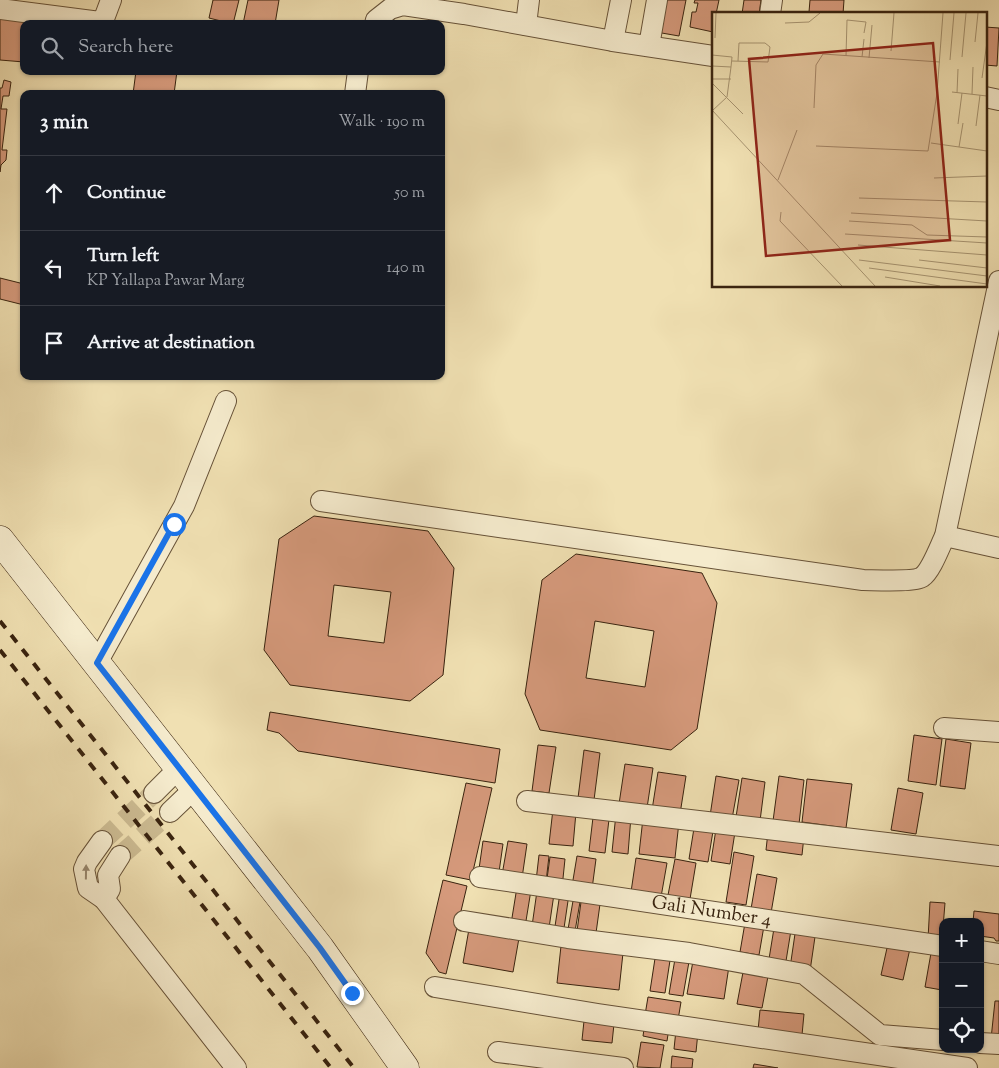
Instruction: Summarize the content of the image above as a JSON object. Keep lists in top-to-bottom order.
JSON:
{
  "streets": {
    "street": ["Gali Number 4"]
  },
  "page": {
    "search": "Search here",
    "heading": ["3 min", "Walk · 190 m"],
    "list": [
      ["Continue", "50 m"],
      ["Turn left", "KP Yallapa Pawar Marg", "140 m"],
      "Arrive at destination"
    ],
    "map_buttons": ["+", "−"]
  }
}
